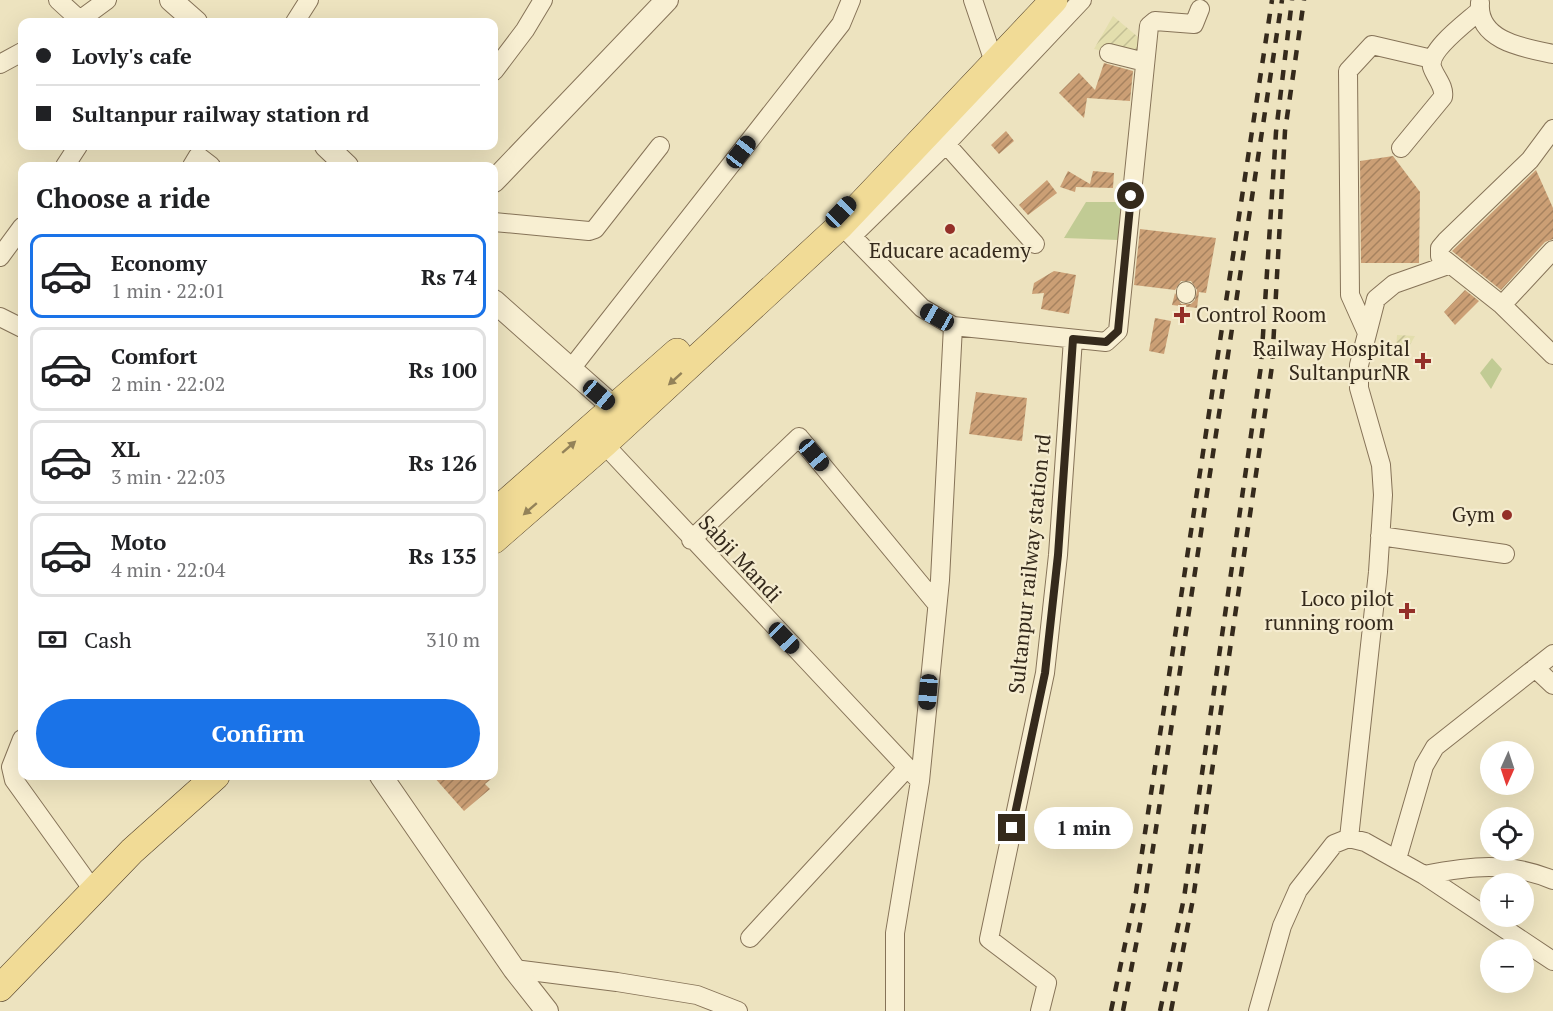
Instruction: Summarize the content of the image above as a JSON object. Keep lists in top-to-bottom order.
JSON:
{
  "streets": {
    "street": ["Sabji Mandi", "Sultanpur railway station rd"]
  },
  "places": {
    "other": ["Educare academy", "Gym"],
    "health": ["Control Room", "Railway Hospital SultanpurNR", "Loco pilot running room"]
  },
  "north": "bottom",
  "page": {
    "banner": ["Lovly's cafe", "Sultanpur railway station rd"],
    "heading": "Choose a ride",
    "list": [
      {
        "name": "Economy",
        "note": "1 min · 22:01",
        "value": "Rs 74"
      },
      {
        "name": "Comfort",
        "note": "2 min · 22:02",
        "value": "Rs 100"
      },
      {
        "name": "XL",
        "note": "3 min · 22:03",
        "value": "Rs 126"
      },
      {
        "name": "Moto",
        "note": "4 min · 22:04",
        "value": "Rs 135"
      }
    ],
    "pay": ["Cash", "310 m"],
    "buttons": "Confirm",
    "map_buttons": ["+", "−"],
    "bubble": "1 min"
  }
}
